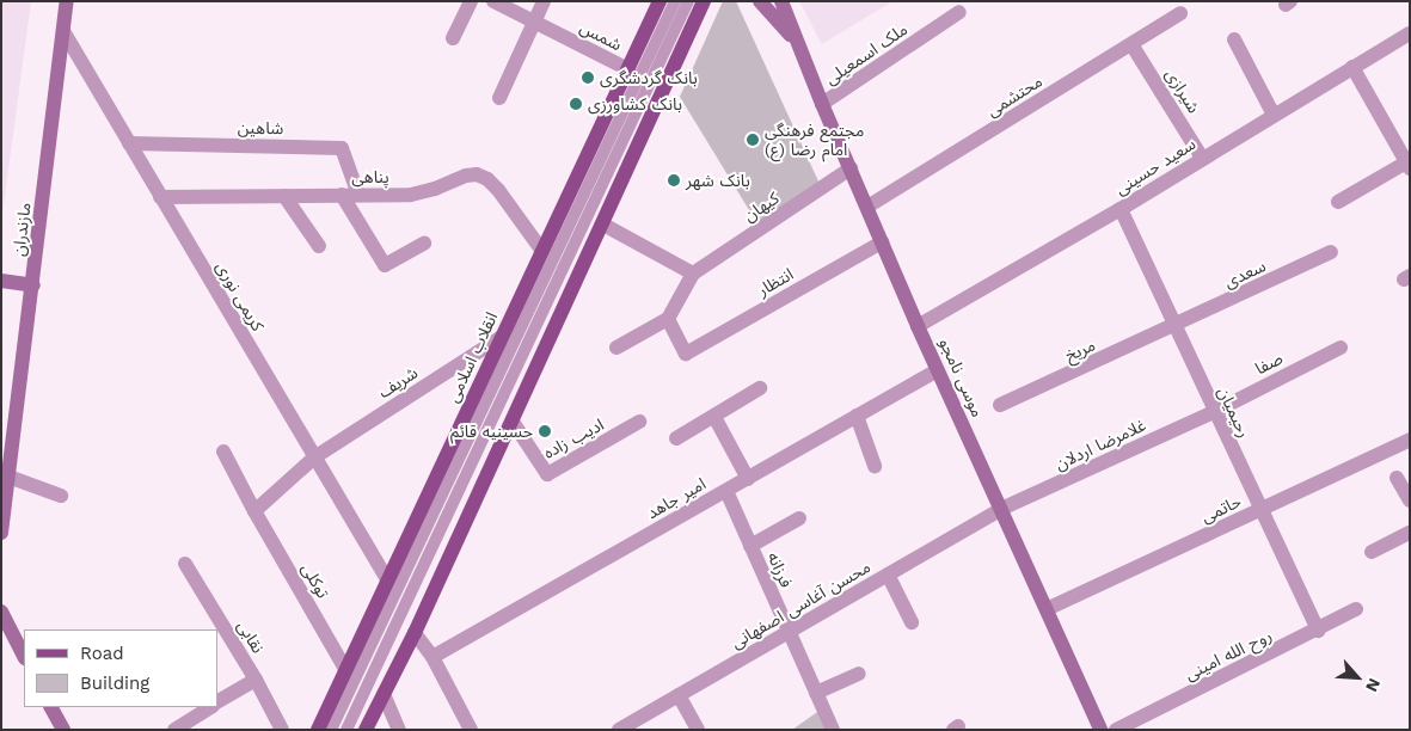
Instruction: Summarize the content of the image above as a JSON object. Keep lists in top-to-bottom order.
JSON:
{
  "streets": {
    "main road": ["مازندران", "انقلاب اسلامی", "موسی نامجو"],
    "street": [
      "شمس",
      "ملک اسمعیلی",
      "شیرازی",
      "محتشمی",
      "شاهین",
      "سعید حسینی",
      "پناهی",
      "کیهان",
      "سعدی",
      "انتظار",
      "کریمی نوری",
      "مریخ",
      "صفا",
      "شریف",
      "رحیمیان",
      "ادیب زاده",
      "غلامرضا اردلان",
      "امیر جاهد",
      "حاتمی",
      "فرزانه",
      "توکلی",
      "محسن آغاسی اصفهانی",
      "نقابی",
      "روح الله امینی"
    ]
  },
  "crossings": [
    ["شمس", "انقلاب اسلامی"],
    ["ملک اسمعیلی", "موسی نامجو"],
    ["شیرازی", "محتشمی"],
    ["شیرازی", "سعید حسینی"],
    ["محتشمی", "موسی نامجو"],
    ["شاهین", "پناهی"],
    ["شاهین", "کریمی نوری"],
    ["سعید حسینی", "موسی نامجو"],
    ["سعید حسینی", "رحیمیان"],
    ["پناهی", "کریمی نوری"],
    ["پناهی", "انقلاب اسلامی"],
    ["کیهان", "انتظار"],
    ["کیهان", "موسی نامجو"],
    ["مازندران", "کریمی نوری"],
    ["سعدی", "مریخ"],
    ["سعدی", "رحیمیان"],
    ["انتظار", "موسی نامجو"],
    ["کریمی نوری", "انقلاب اسلامی"],
    ["کریمی نوری", "شریف"],
    ["مریخ", "رحیمیان"],
    ["انقلاب اسلامی", "شریف"],
    ["انقلاب اسلامی", "توکلی"],
    ["صفا", "رحیمیان"],
    ["صفا", "غلامرضا اردلان"],
    ["موسی نامجو", "غلامرضا اردلان"],
    ["موسی نامجو", "امیر جاهد"],
    ["موسی نامجو", "حاتمی"],
    ["موسی نامجو", "محسن آغاسی اصفهانی"],
    ["رحیمیان", "غلامرضا اردلان"],
    ["رحیمیان", "حاتمی"],
    ["رحیمیان", "روح الله امینی"],
    ["غلامرضا اردلان", "محسن آغاسی اصفهانی"],
    ["امیر جاهد", "فرزانه"],
    ["فرزانه", "محسن آغاسی اصفهانی"]
  ],
  "places": [
    "بانک گردشگری",
    "بانک کشاورزی",
    "مجتمع فرهنگی امام رضا (ع)",
    "بانک شهر",
    "حسینیه قائم"
  ],
  "legend": ["Road", "Building"],
  "north": "bottom right"
}
